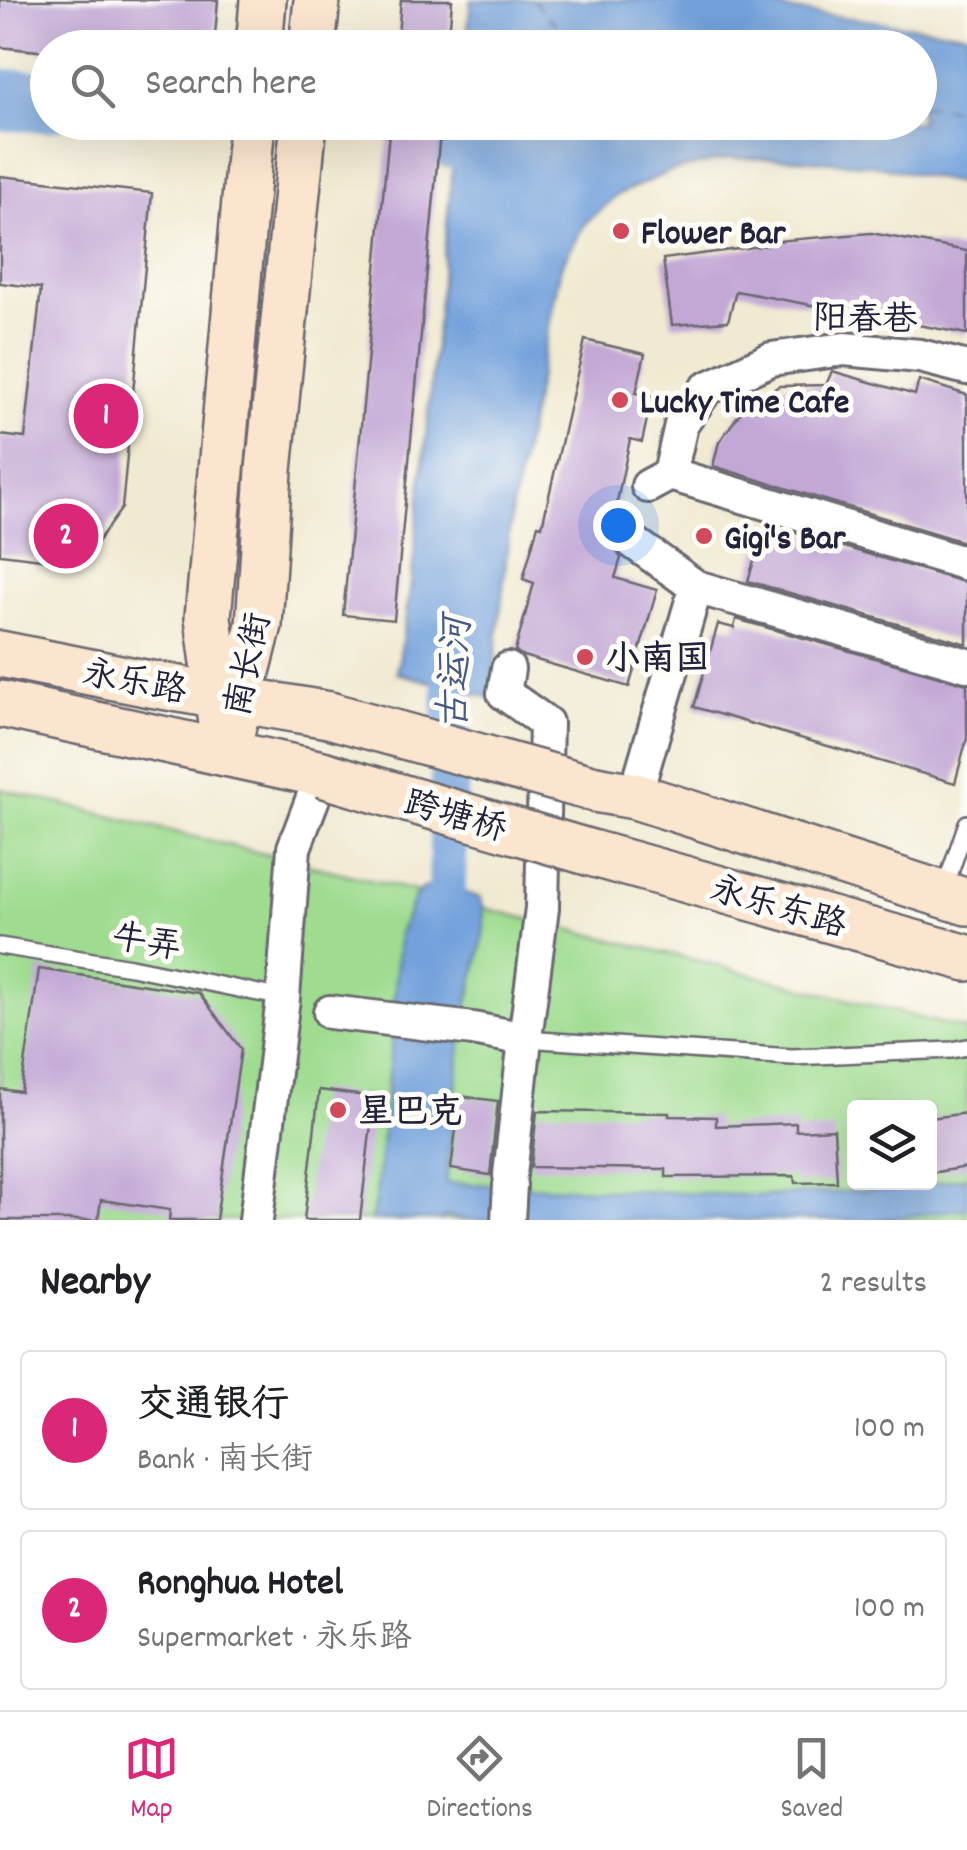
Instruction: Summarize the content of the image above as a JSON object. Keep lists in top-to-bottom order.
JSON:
{
  "streets": {
    "main road": [
      "南长街",
      "永乐路",
      "跨塘桥",
      "永乐东路"
    ],
    "street": ["阳春巷"],
    "lane": ["牛弄"]
  },
  "crossings": [
    ["南长街", "永乐路"],
    ["永乐路", "跨塘桥"],
    ["跨塘桥", "永乐东路"]
  ],
  "water": ["古运河"],
  "places": [
    "Flower Bar",
    "Lucky Time Cafe",
    "Gigi's Bar",
    "小南国",
    "星巴克"
  ],
  "page": {
    "search": "Search here",
    "pins": ["1", "2"],
    "heading": ["Nearby", "2 results"],
    "list": [
      {
        "mark": "1",
        "name": "交通银行",
        "note": "Bank · 南长街",
        "value": "100 m"
      },
      {
        "mark": "2",
        "name": "Ronghua Hotel",
        "note": "Supermarket · 永乐路",
        "value": "100 m"
      }
    ],
    "nav": ["Map", "Directions", "Saved"]
  }
}
